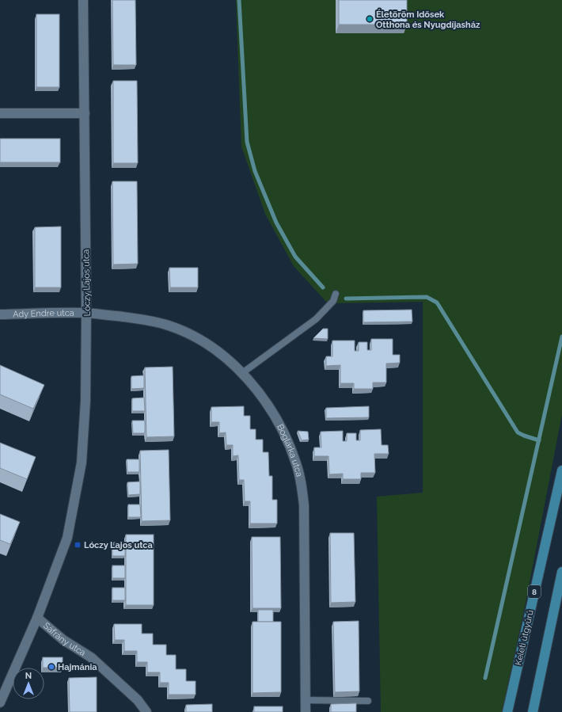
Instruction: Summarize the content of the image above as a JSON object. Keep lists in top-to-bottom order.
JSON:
{
  "streets": {
    "main road": ["8", "Keleti útgyűrű"],
    "street": [
      "Lóczy Lajos utca",
      "Ady Endre utca",
      "Boglárka utca",
      "Sáfrány utca"
    ]
  },
  "crossings": [
    ["Lóczy Lajos utca", "Ady Endre utca"],
    ["Lóczy Lajos utca", "Boglárka utca"],
    ["Lóczy Lajos utca", "Sáfrány utca"],
    ["Ady Endre utca", "Boglárka utca"]
  ],
  "places": {
    "other": ["Életöröm Idősek Otthona és Nyugdíjasház", "Hajmánia"],
    "transit": ["Lóczy Lajos utca"]
  },
  "north": "top"
}
